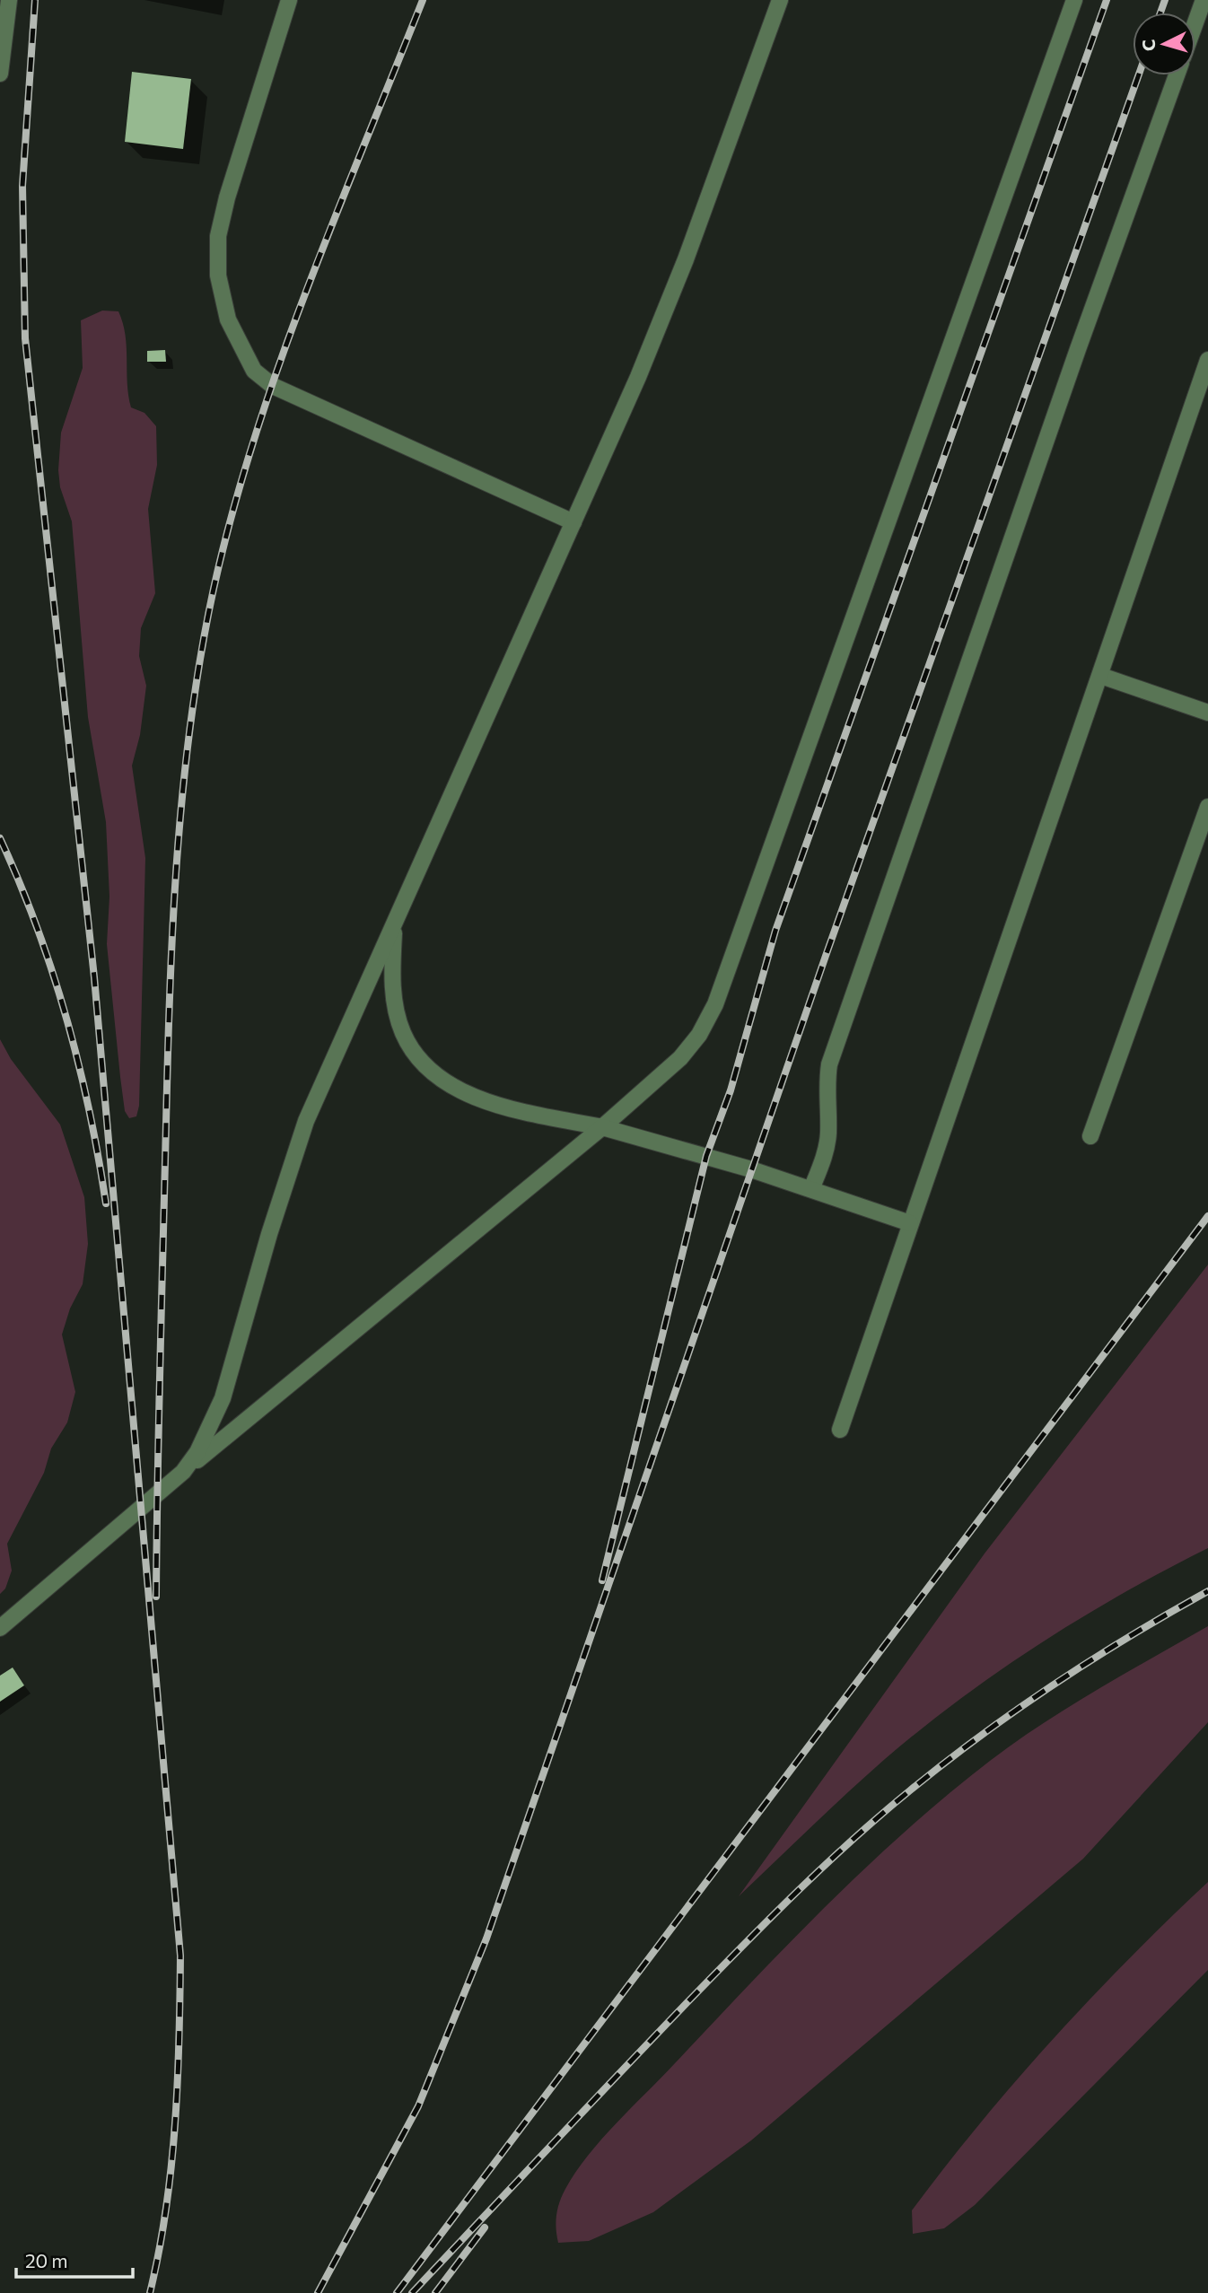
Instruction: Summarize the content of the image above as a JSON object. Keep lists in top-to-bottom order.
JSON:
{
  "scale_bar": "20 m",
  "north": "left"
}
